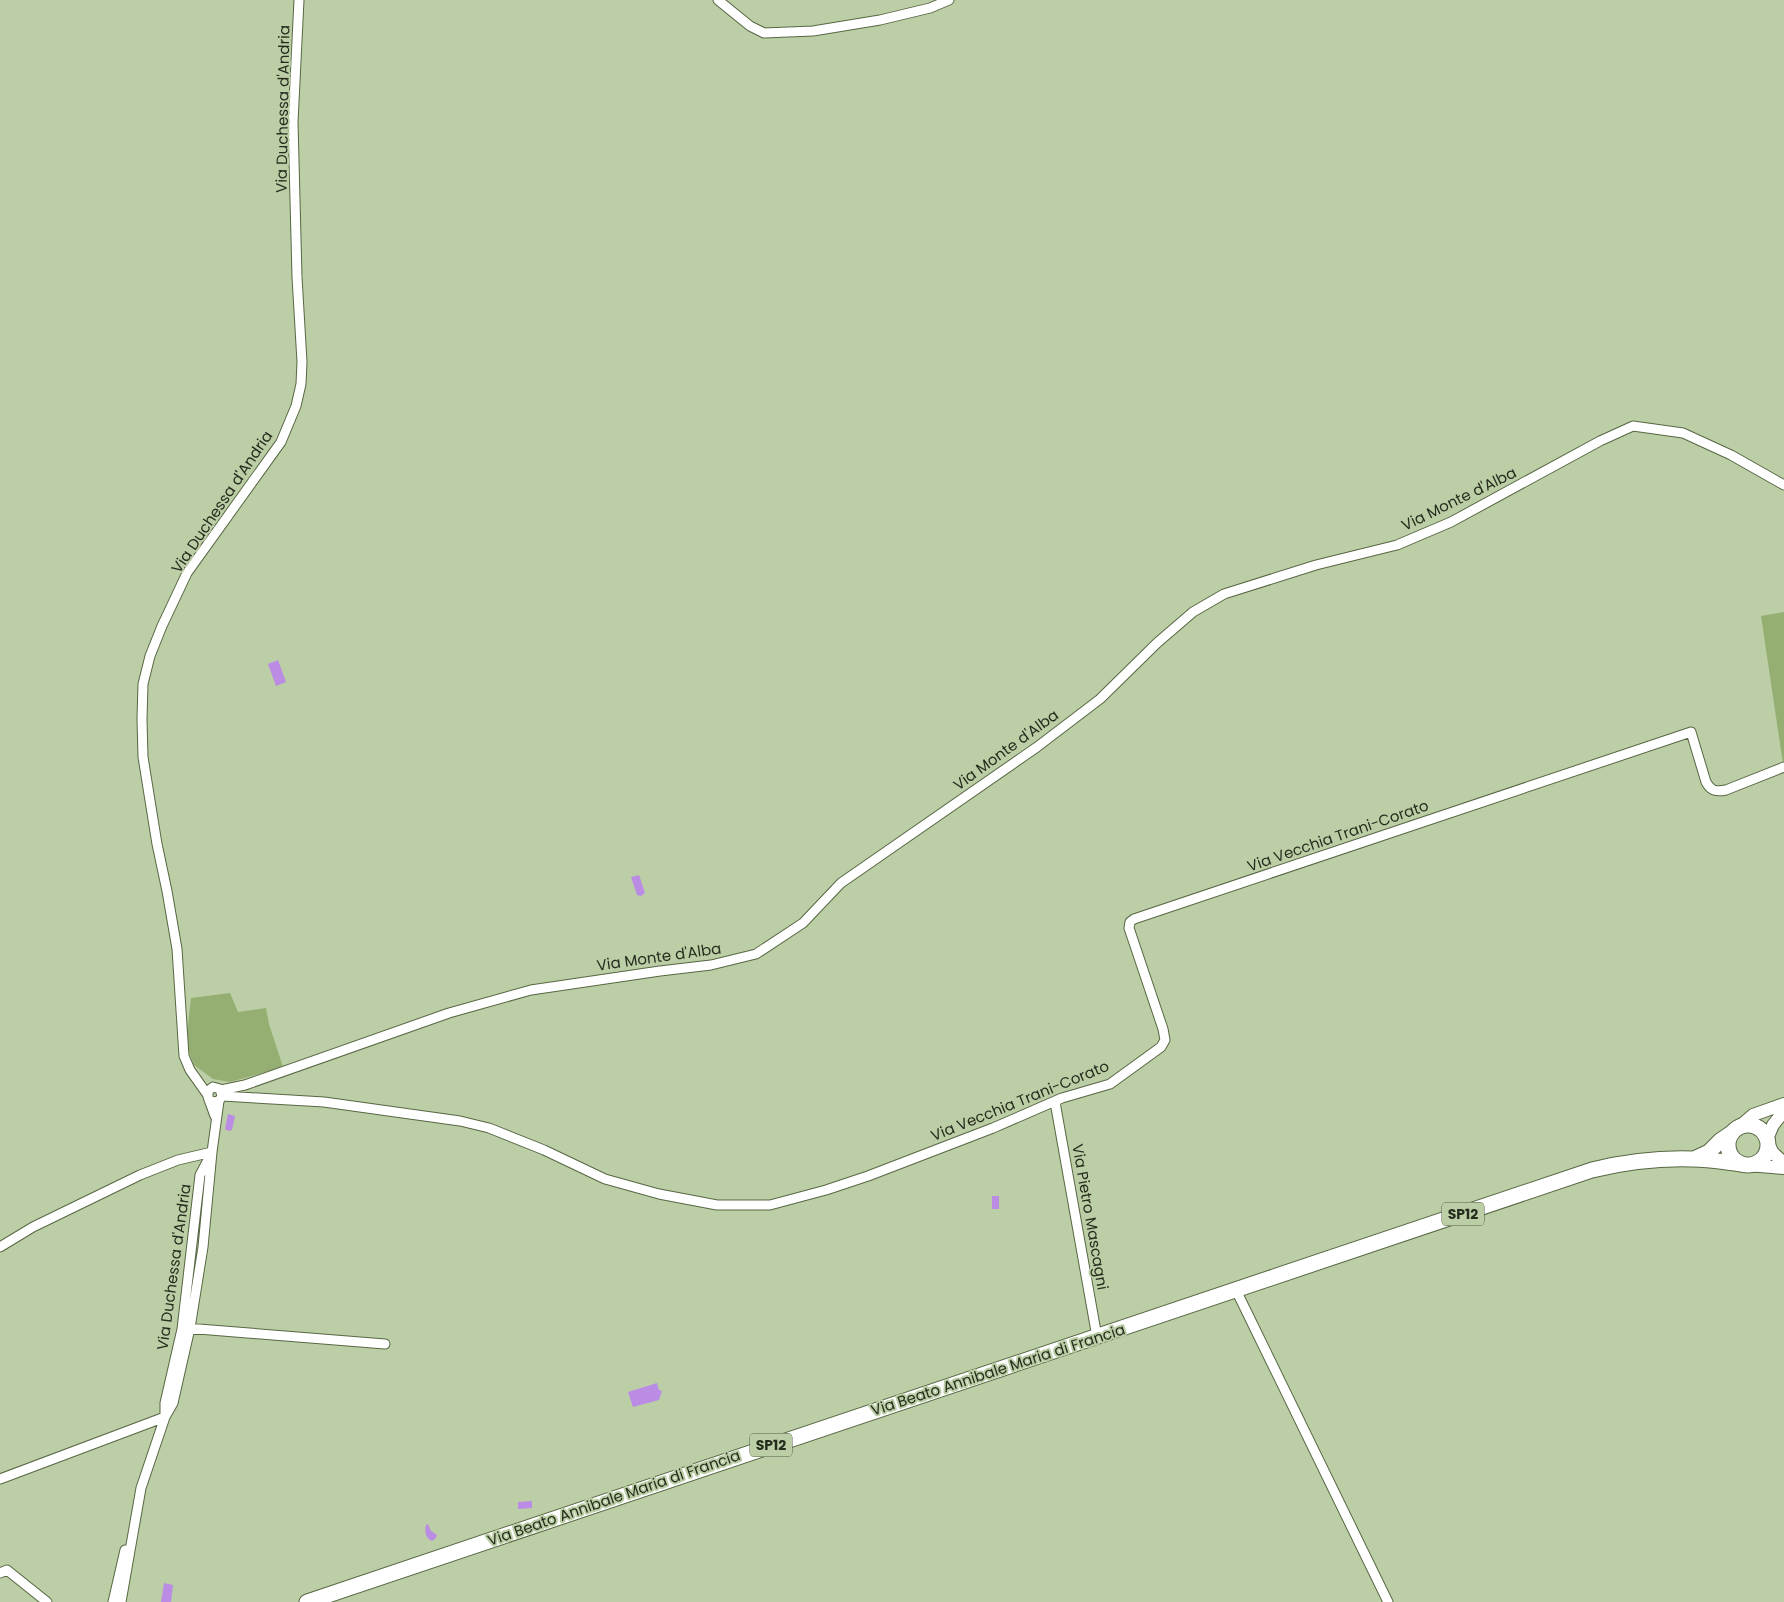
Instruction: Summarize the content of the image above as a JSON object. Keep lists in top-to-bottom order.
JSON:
{
  "streets": {
    "main road": ["SP12", "Via Beato Annibale Maria di Francia"],
    "street": [
      "Via Duchessa d'Andria",
      "Via Monte d'Alba",
      "Via Vecchia Trani-Corato",
      "Via Pietro Mascagni"
    ]
  },
  "crossings": [
    ["Via Duchessa d'Andria", "Via Monte d'Alba"],
    ["Via Duchessa d'Andria", "Via Vecchia Trani-Corato"],
    ["Via Monte d'Alba", "Via Vecchia Trani-Corato"],
    ["Via Vecchia Trani-Corato", "Via Pietro Mascagni"],
    ["Via Pietro Mascagni", "Via Beato Annibale Maria di Francia"]
  ]
}
